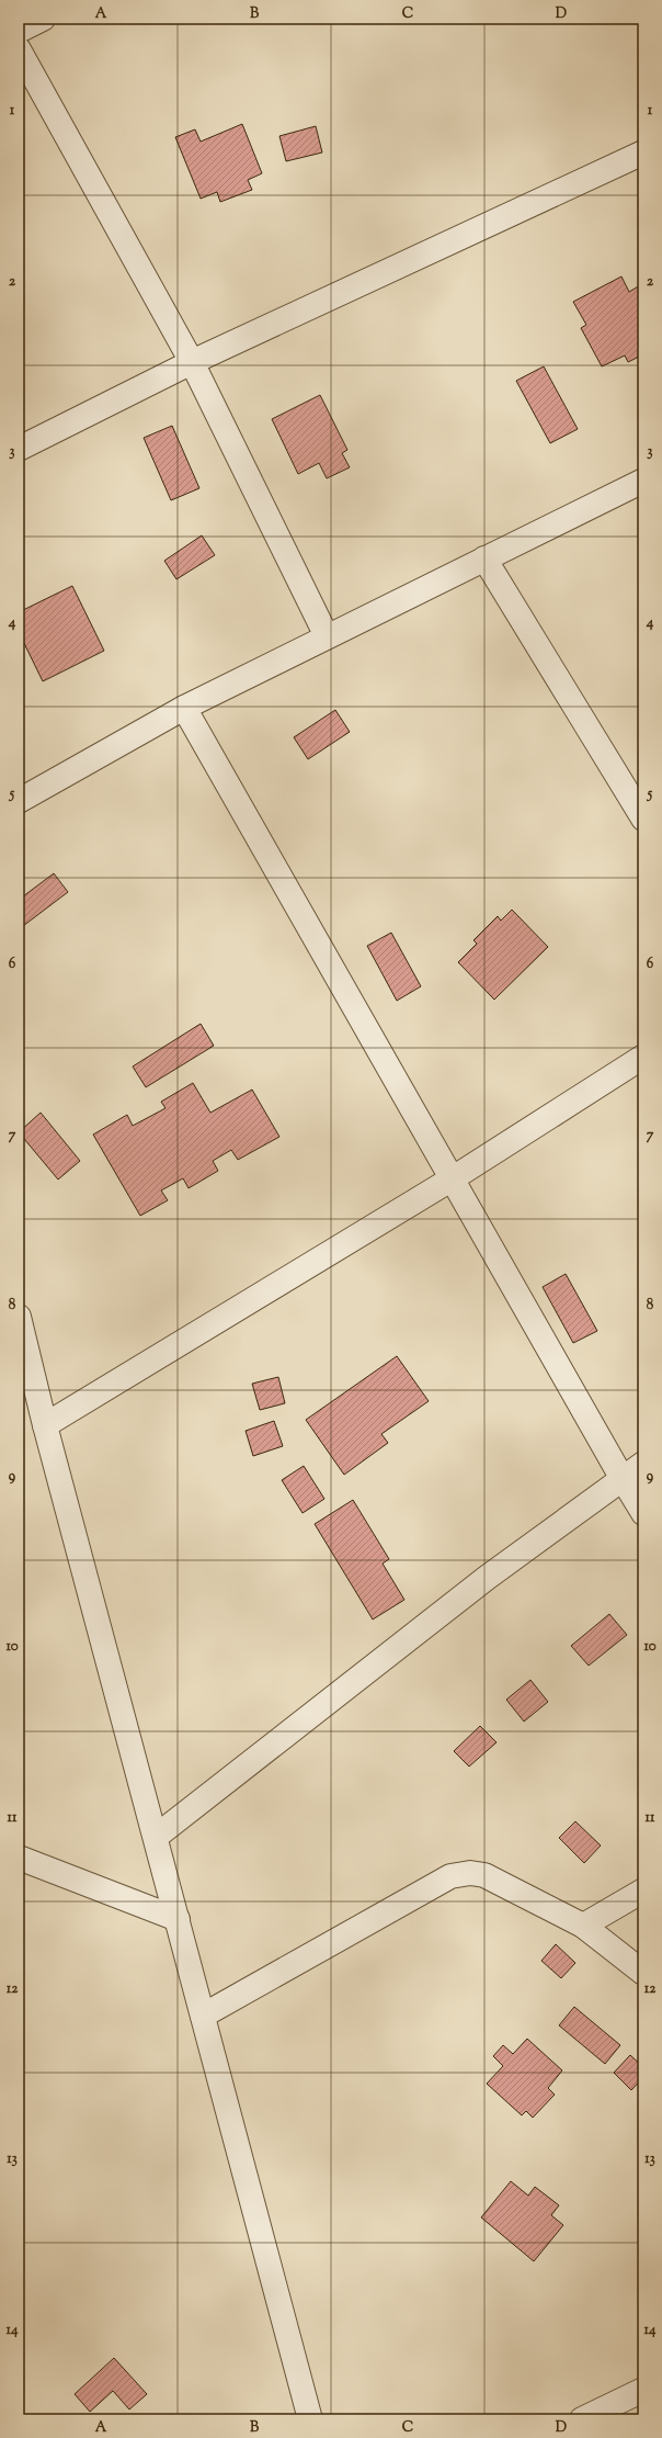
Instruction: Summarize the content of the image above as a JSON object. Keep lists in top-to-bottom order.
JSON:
{
  "grid": {
    "columns": [
      "A",
      "B",
      "C",
      "D"
    ],
    "rows": [
      "1",
      "2",
      "3",
      "4",
      "5",
      "6",
      "7",
      "8",
      "9",
      "10",
      "11",
      "12",
      "13",
      "14"
    ]
  }
}
